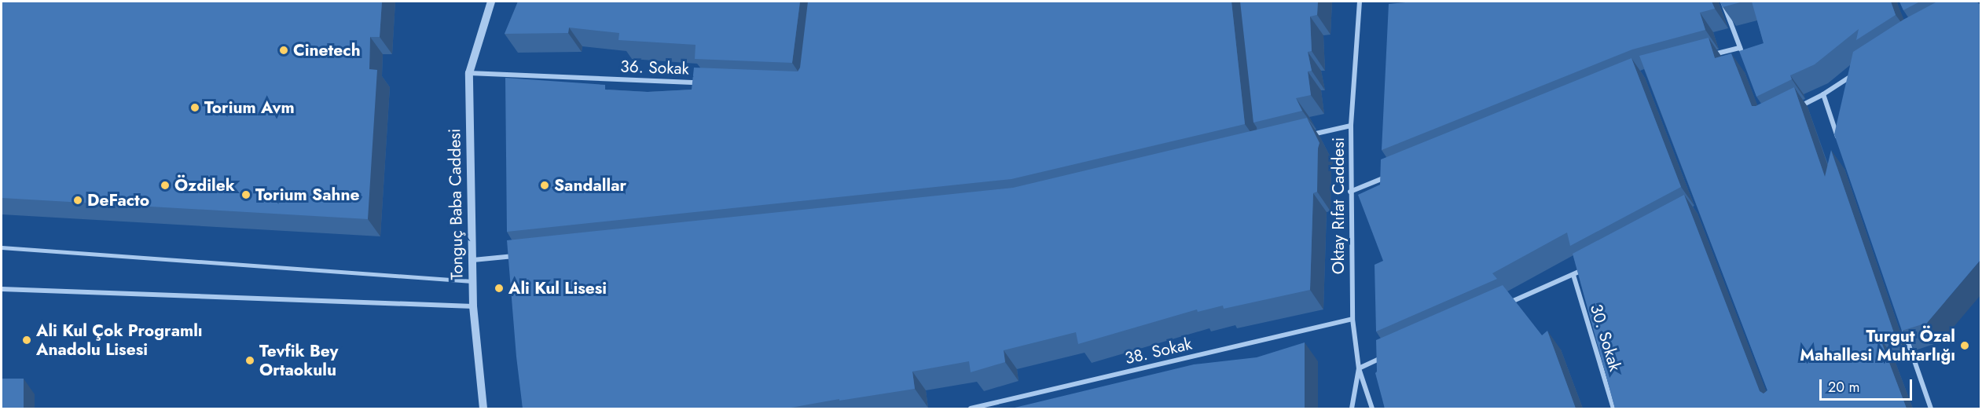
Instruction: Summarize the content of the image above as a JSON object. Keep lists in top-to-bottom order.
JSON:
{
  "streets": {
    "street": [
      "36. Sokak",
      "Tonguç Baba Caddesi",
      "Oktay Rıfat Caddesi",
      "30. Sokak",
      "38. Sokak"
    ]
  },
  "crossings": [
    ["36. Sokak", "Tonguç Baba Caddesi"],
    ["Oktay Rıfat Caddesi", "38. Sokak"]
  ],
  "places": [
    "Cinetech",
    "Torium Avm",
    "Özdilek",
    "Sandallar",
    "Torium Sahne",
    "DeFacto",
    "Ali Kul Lisesi",
    "Ali Kul Çok Programlı Anadolu Lisesi",
    "Turgut Özal Mahallesi Muhtarlığı",
    "Tevfik Bey Ortaokulu"
  ],
  "scale_bar": "20 m"
}
